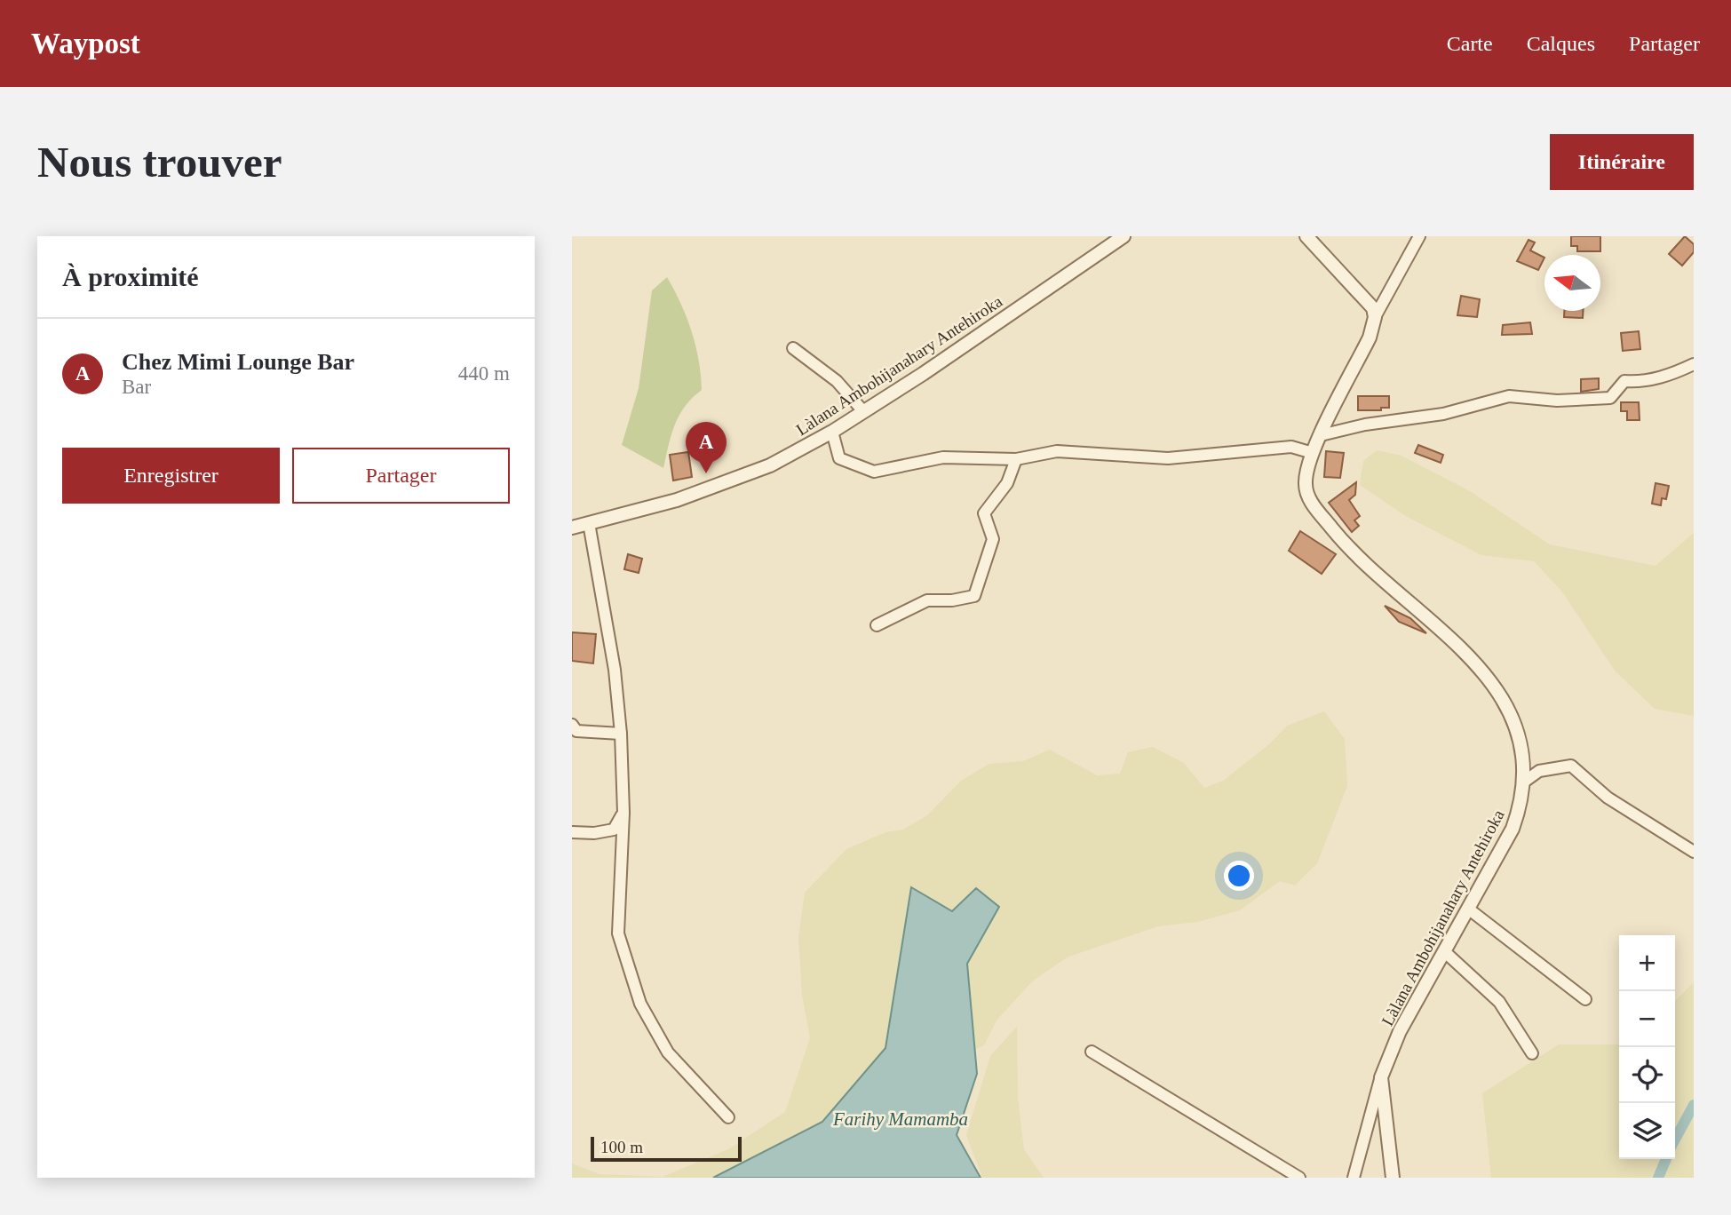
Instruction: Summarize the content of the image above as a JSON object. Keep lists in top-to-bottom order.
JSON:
{
  "streets": {
    "street": ["Làlana Ambohijanahary Antehiroka"]
  },
  "water": ["Farihy Mamamba"],
  "scale_bar": "100 m",
  "north": "left",
  "page": {
    "header": "Waypost",
    "nav": ["Carte", "Calques", "Partager"],
    "buttons": [
      "Itinéraire",
      ["Enregistrer", "Partager"]
    ],
    "title": "Nous trouver",
    "heading": "À proximité",
    "list": [
      {
        "mark": "A",
        "name": "Chez Mimi Lounge Bar",
        "note": "Bar",
        "value": "440 m"
      }
    ],
    "pins": "A",
    "map_buttons": ["+", "−"],
    "scale": "100 m"
  }
}
